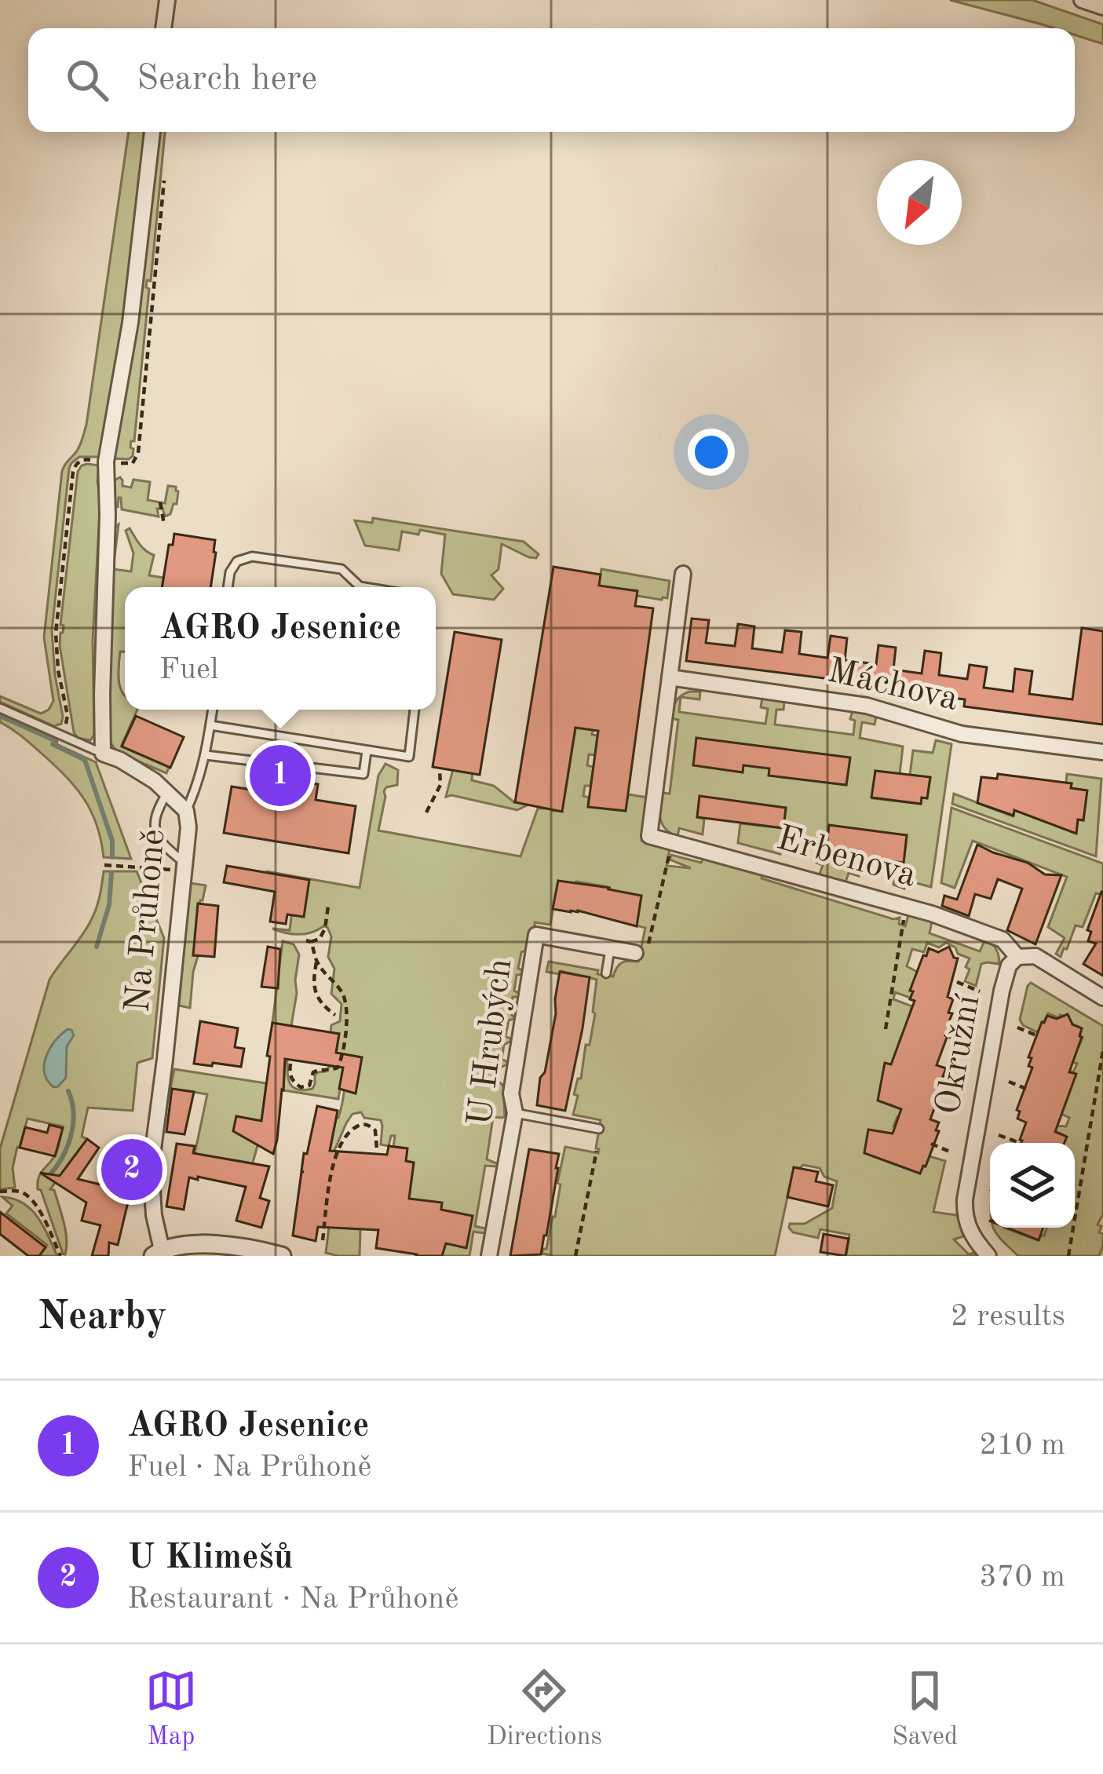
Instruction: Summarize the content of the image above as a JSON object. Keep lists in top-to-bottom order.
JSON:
{
  "streets": {
    "street": [
      "Máchova",
      "Erbenova",
      "Na Průhoně",
      "U Hrubých",
      "Okružní"
    ]
  },
  "crossings": [
    ["Máchova", "Erbenova"],
    ["Erbenova", "Okružní"]
  ],
  "north": "bottom left",
  "page": {
    "search": "Search here",
    "popup": ["AGRO Jesenice", "Fuel"],
    "pins": ["1", "2"],
    "heading": ["Nearby", "2 results"],
    "list": [
      {
        "mark": "1",
        "name": "AGRO Jesenice",
        "note": "Fuel · Na Průhoně",
        "value": "210 m"
      },
      {
        "mark": "2",
        "name": "U Klimešů",
        "note": "Restaurant · Na Průhoně",
        "value": "370 m"
      }
    ],
    "nav": ["Map", "Directions", "Saved"]
  }
}
